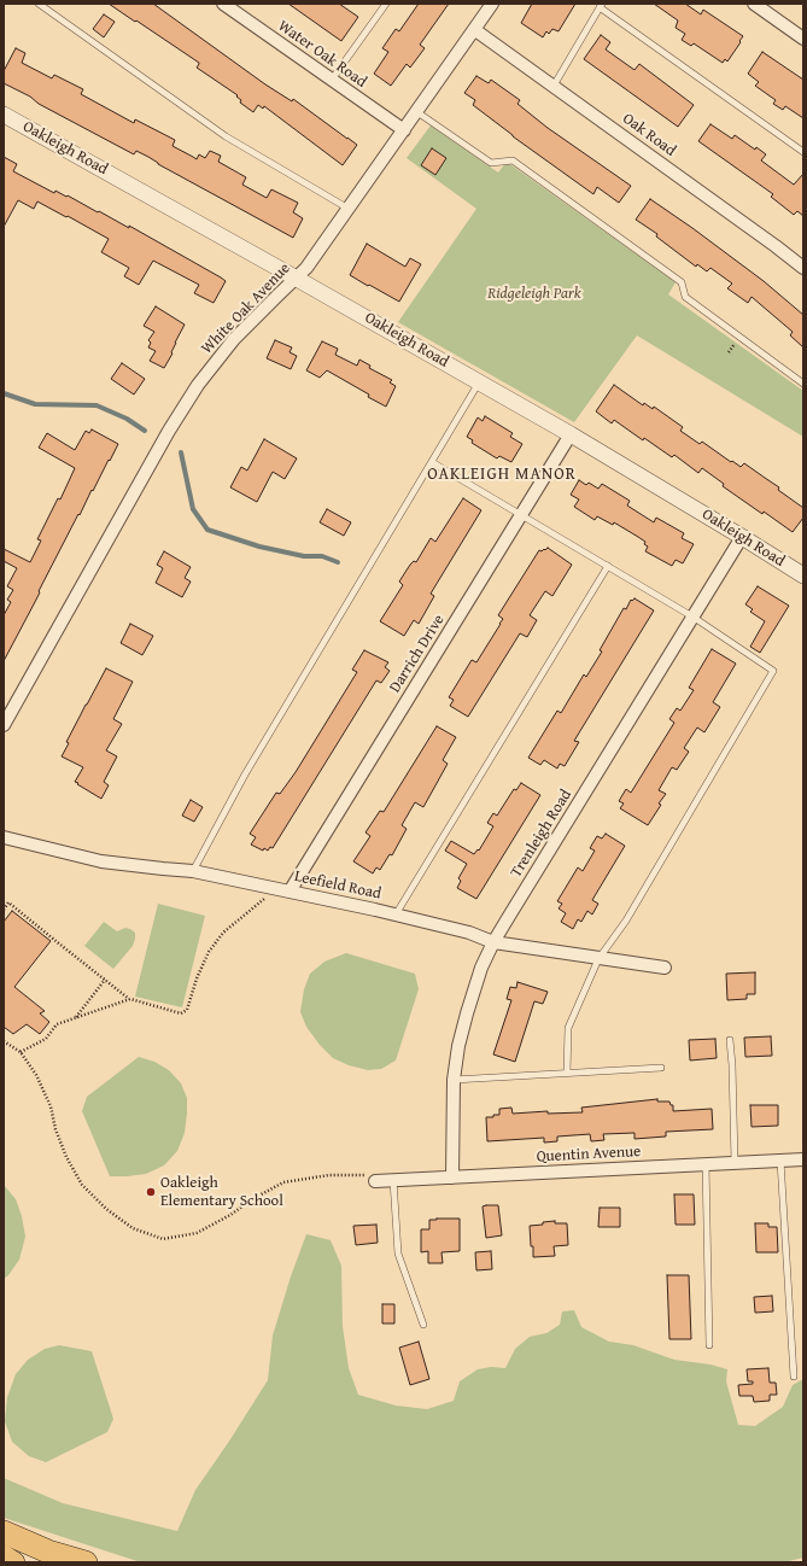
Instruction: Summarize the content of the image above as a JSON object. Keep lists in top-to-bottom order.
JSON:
{
  "streets": {
    "street": [
      "Water Oak Road",
      "Oak Road",
      "Oakleigh Road",
      "White Oak Avenue",
      "Darrich Drive",
      "Trenleigh Road",
      "Leefield Road",
      "Quentin Avenue"
    ]
  },
  "crossings": [
    ["Water Oak Road", "White Oak Avenue"],
    ["Oak Road", "White Oak Avenue"],
    ["Oakleigh Road", "White Oak Avenue"],
    ["Oakleigh Road", "Darrich Drive"],
    ["Oakleigh Road", "Trenleigh Road"],
    ["Darrich Drive", "Leefield Road"],
    ["Trenleigh Road", "Leefield Road"],
    ["Trenleigh Road", "Quentin Avenue"]
  ],
  "districts": ["OAKLEIGH MANOR"],
  "parks": ["Ridgeleigh Park"],
  "places": ["Oakleigh Elementary School"]
}
